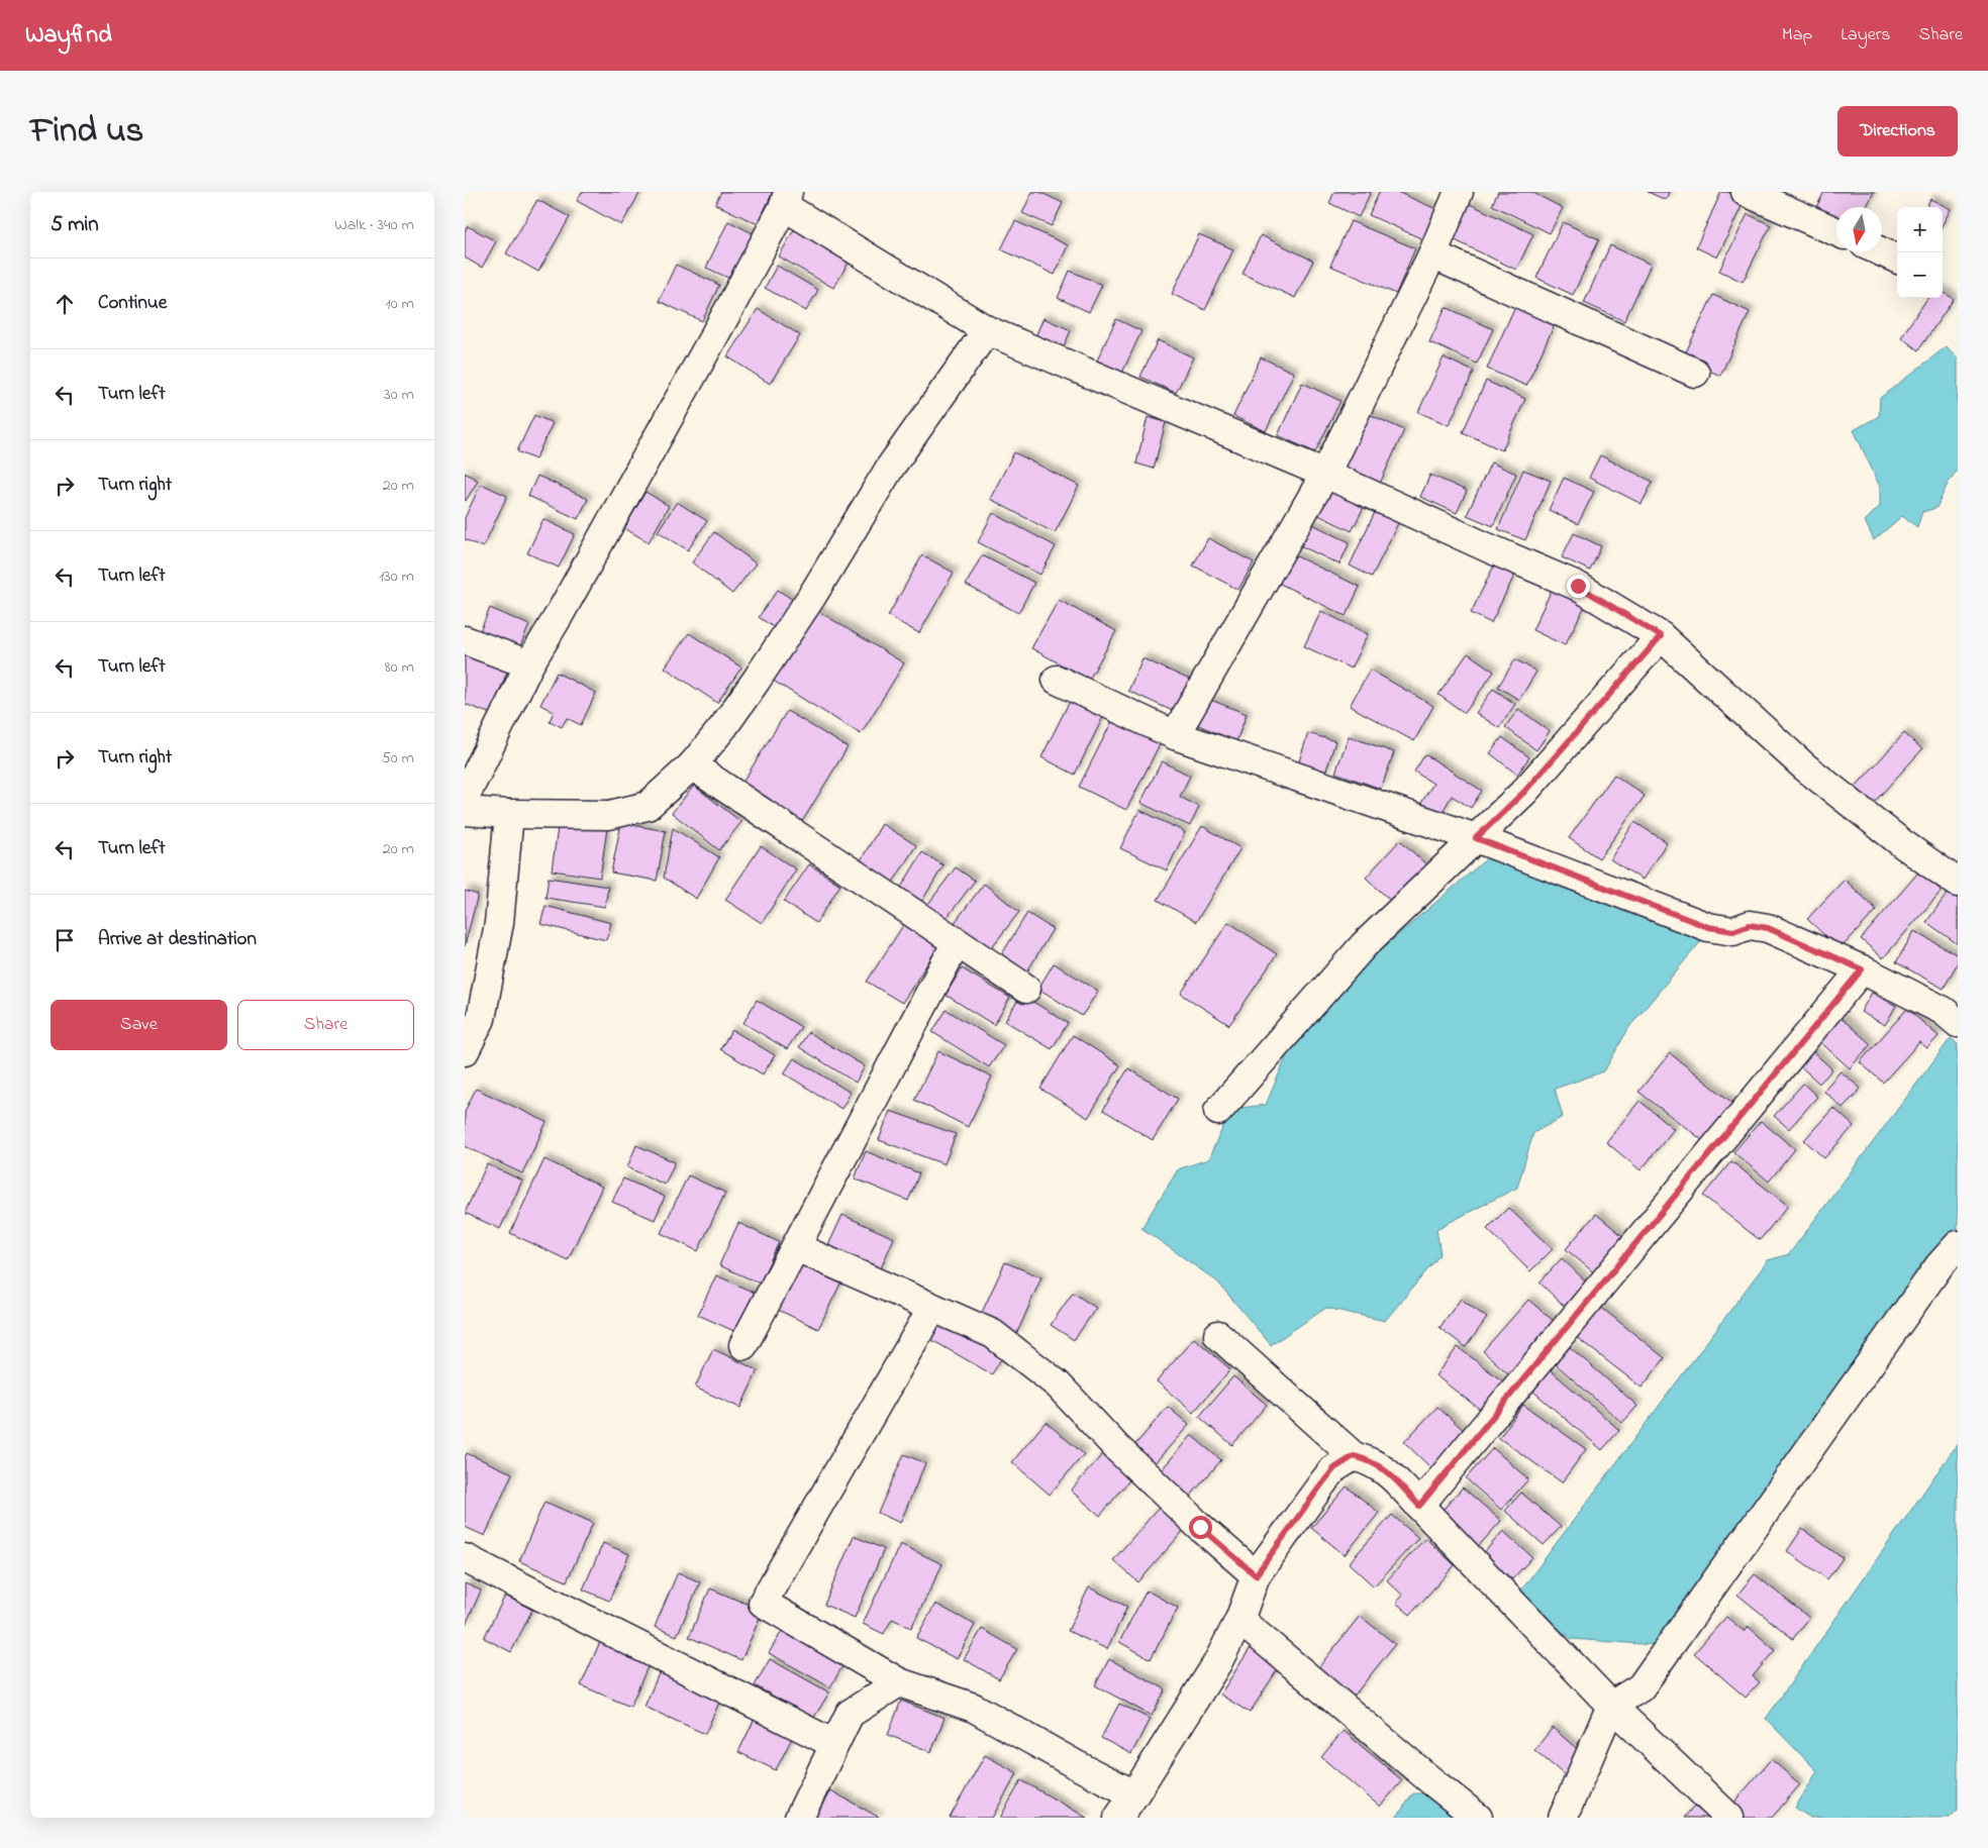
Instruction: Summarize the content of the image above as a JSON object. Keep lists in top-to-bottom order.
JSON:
{
  "north": "bottom",
  "page": {
    "header": "Wayfind",
    "nav": ["Map", "Layers", "Share"],
    "title": "Find us",
    "buttons": [
      "Directions",
      ["Save", "Share"]
    ],
    "heading": ["5 min", "Walk · 340 m"],
    "map_buttons": ["+", "−"],
    "list": [
      ["Continue", "10 m"],
      ["Turn left", "30 m"],
      ["Turn right", "20 m"],
      ["Turn left", "130 m"],
      ["Turn left", "80 m"],
      ["Turn right", "50 m"],
      ["Turn left", "20 m"],
      "Arrive at destination"
    ]
  }
}
